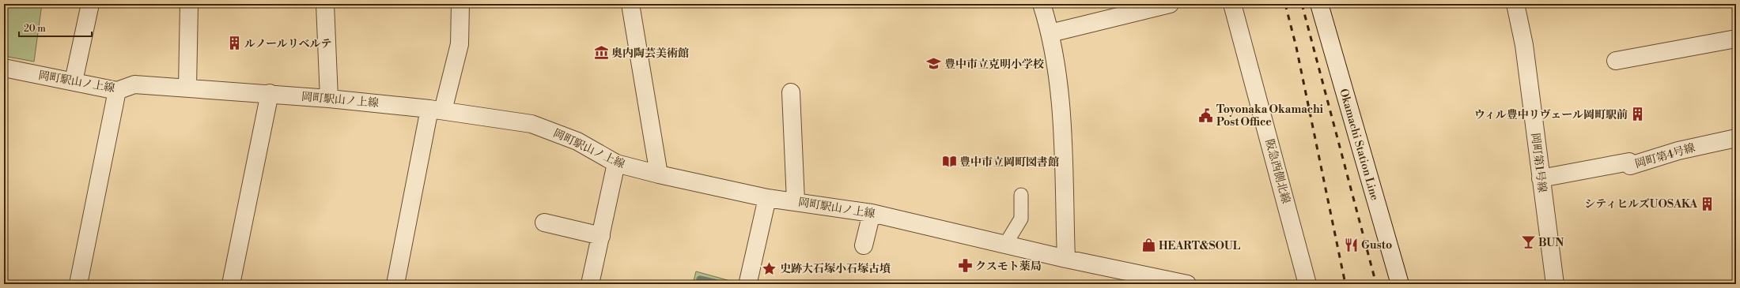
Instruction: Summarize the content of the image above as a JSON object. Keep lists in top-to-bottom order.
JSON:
{
  "streets": {
    "street": [
      "岡町駅山ノ上線",
      "Okamachi Station Line",
      "岡町第4号線",
      "岡町第1号線",
      "阪急西側北線"
    ]
  },
  "crossings": [
    ["岡町第4号線", "岡町第1号線"]
  ],
  "places": {
    "building": ["ルノールリベルテ", "ウィル豊中リヴェール岡町駅前", "シティヒルズUOSAKA"],
    "museum": ["奥内陶芸美術館"],
    "school or university": ["豊中市立克明小学校"],
    "public building": ["Toyonaka Okamachi Post Office"],
    "library": ["豊中市立岡町図書館"],
    "bar": ["BUN"],
    "restaurant": ["Gusto"],
    "shop": ["HEART&SOUL"],
    "pharmacy": ["クスモト薬局"],
    "place": ["史跡大石塚小石塚古墳"]
  },
  "scale_bar": "20 m"
}
